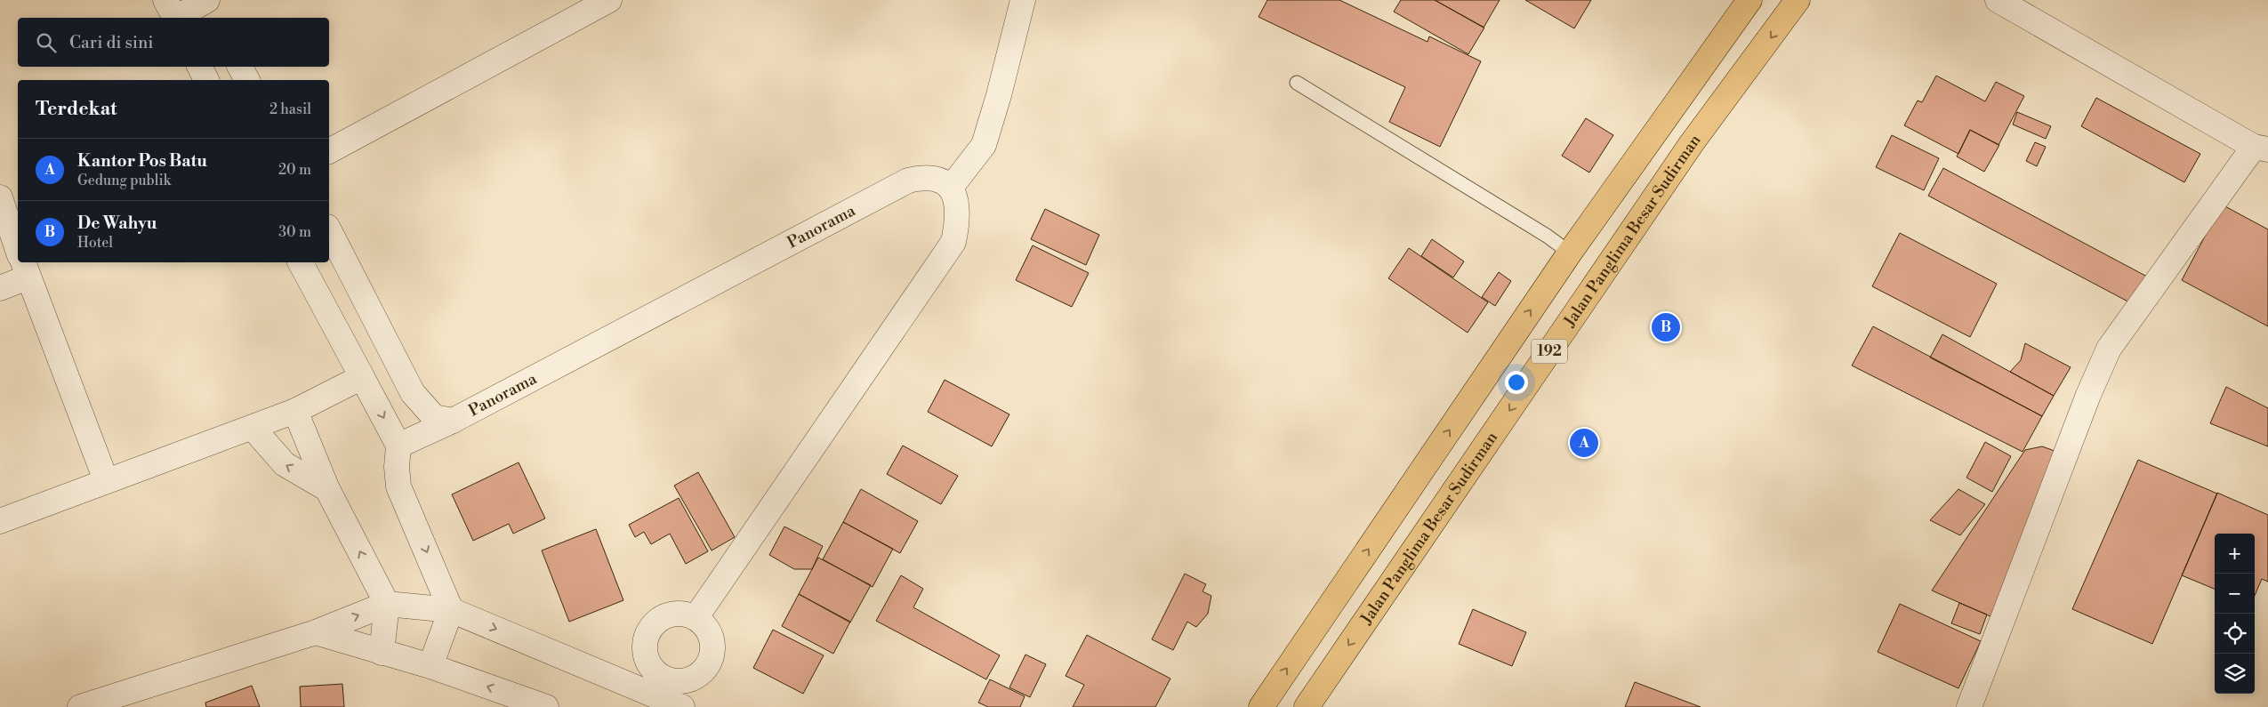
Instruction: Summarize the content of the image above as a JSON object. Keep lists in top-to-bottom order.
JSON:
{
  "streets": {
    "main road": ["Jalan Panglima Besar Sudirman", "192"],
    "street": ["Panorama"]
  },
  "page": {
    "search": "Cari di sini",
    "heading": ["Terdekat", "2 hasil"],
    "list": [
      {
        "mark": "A",
        "name": "Kantor Pos Batu",
        "note": "Gedung publik",
        "value": "20 m"
      },
      {
        "mark": "B",
        "name": "De Wahyu",
        "note": "Hotel",
        "value": "30 m"
      }
    ],
    "pins": ["B", "A"],
    "map_buttons": ["+", "−"]
  }
}
